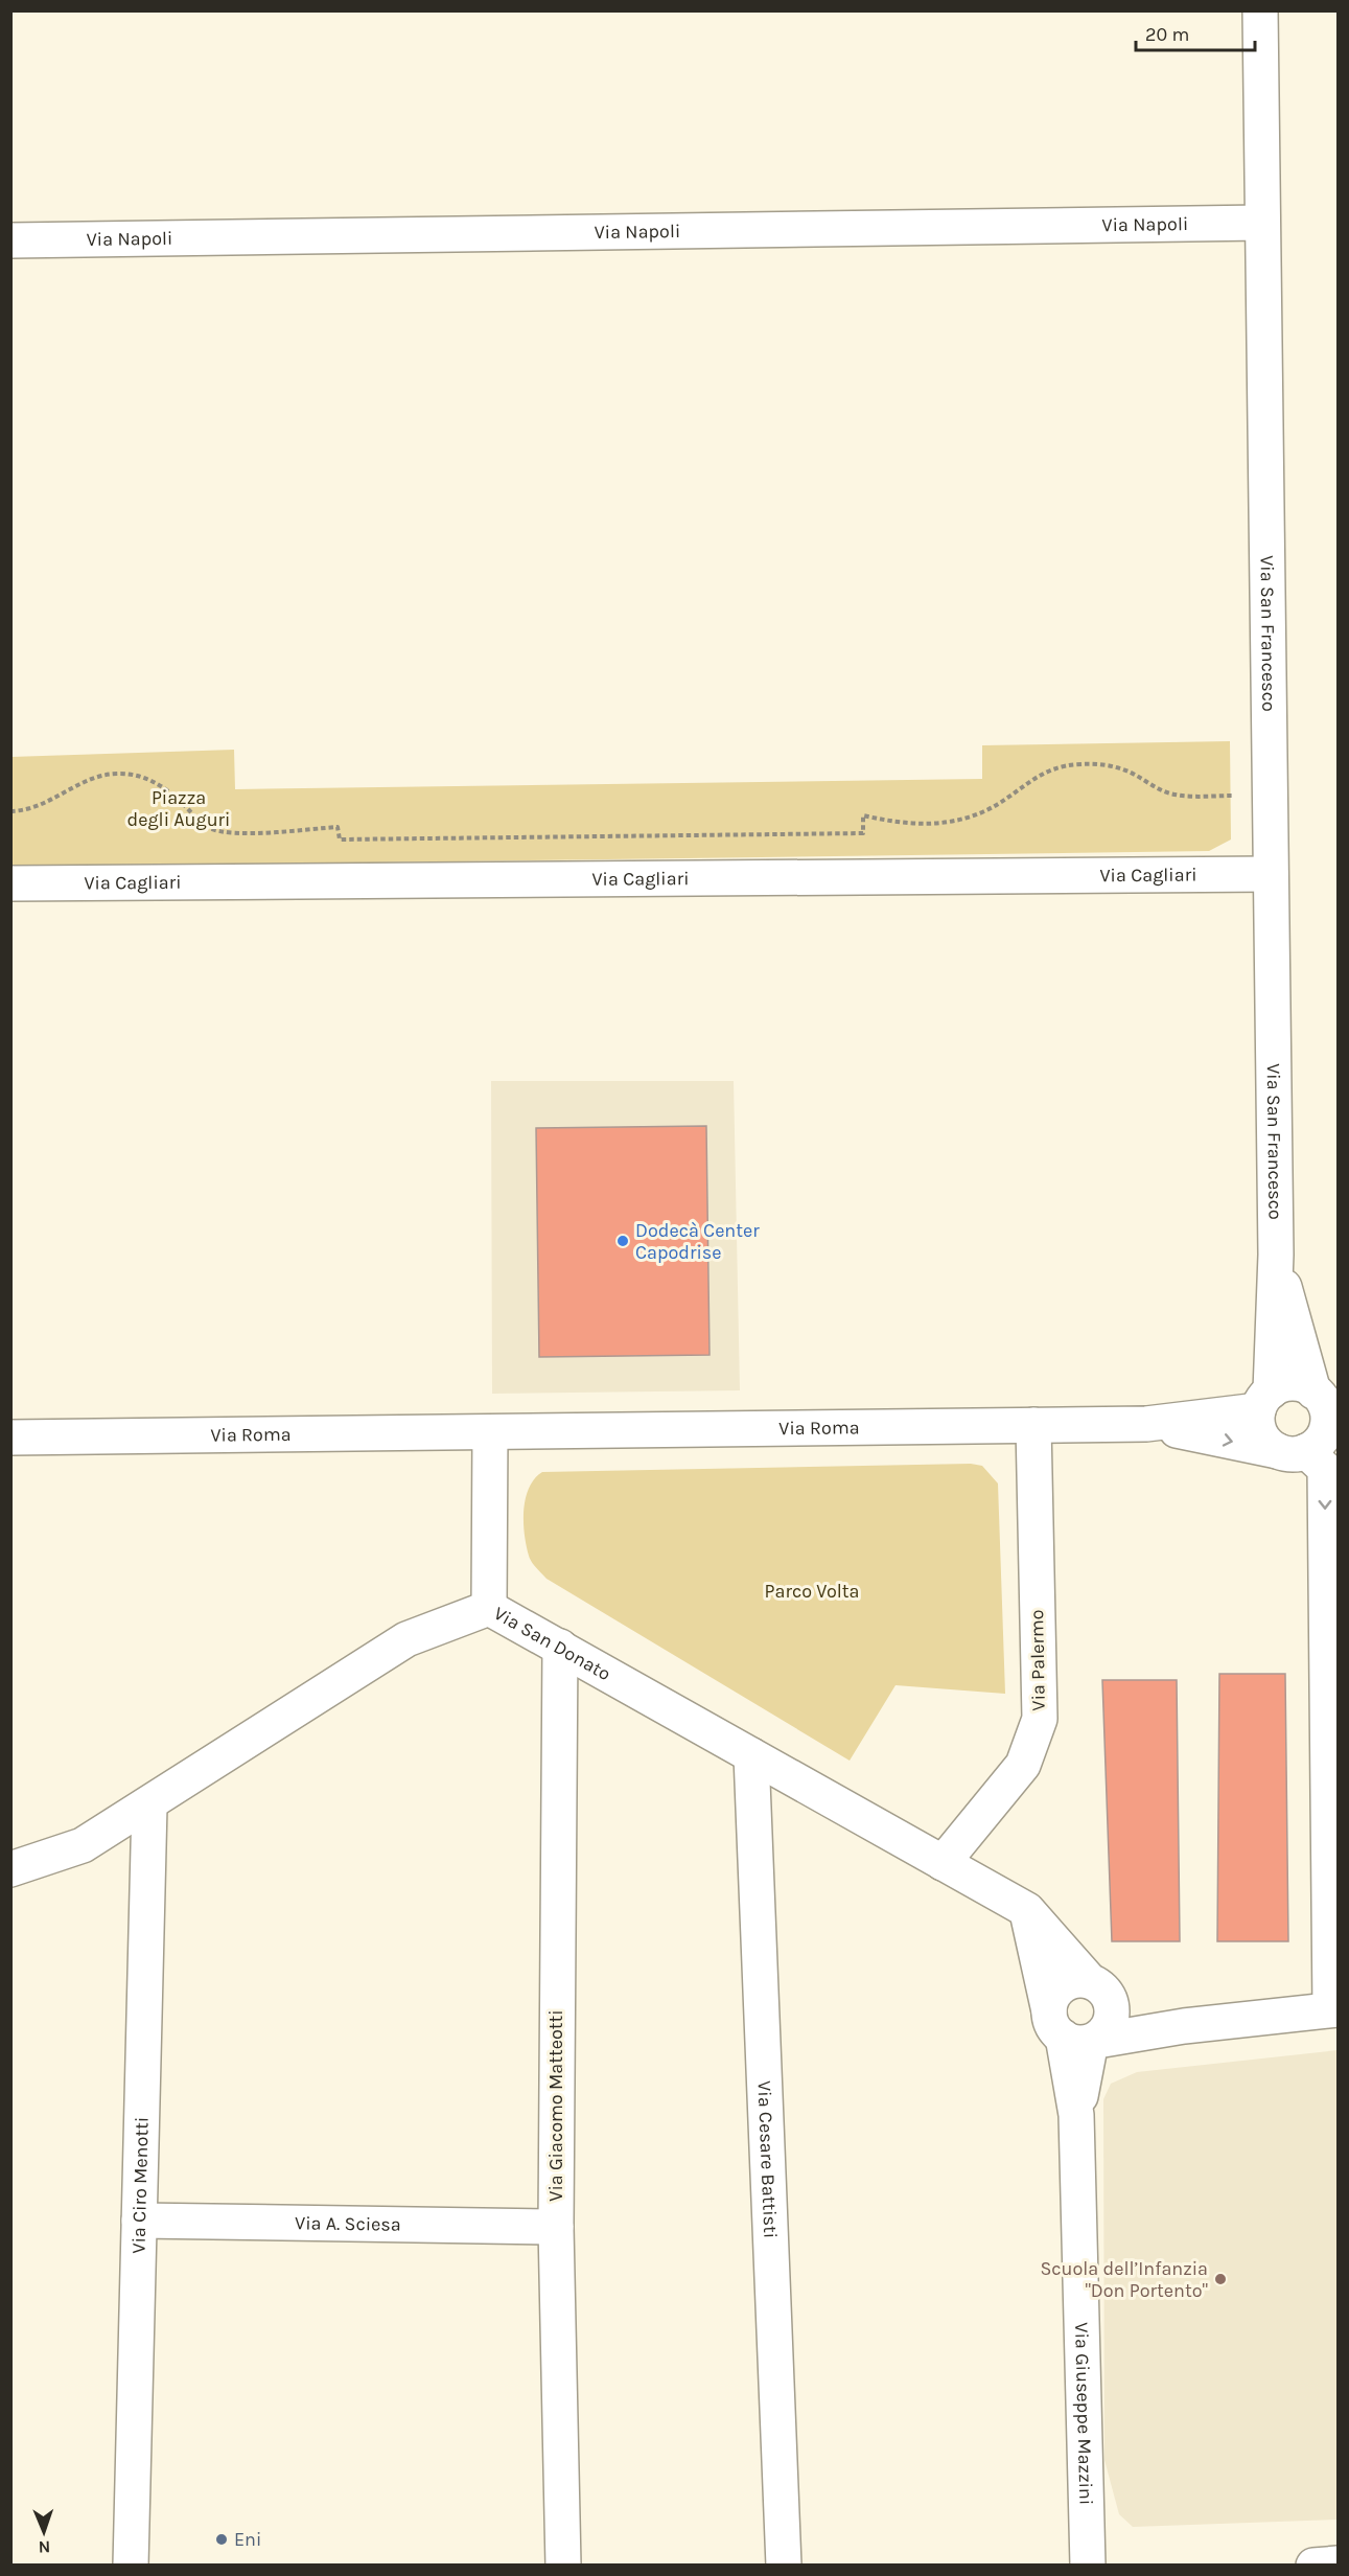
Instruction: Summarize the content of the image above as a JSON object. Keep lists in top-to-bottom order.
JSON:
{
  "streets": {
    "street": [
      "Via Napoli",
      "Via San Francesco",
      "Via Cagliari",
      "Via Roma",
      "Via San Donato",
      "Via Palermo",
      "Via Giacomo Matteotti",
      "Via Cesare Battisti",
      "Via Ciro Menotti",
      "Via A. Sciesa",
      "Via Giuseppe Mazzini"
    ]
  },
  "crossings": [
    ["Via Napoli", "Via San Francesco"],
    ["Via San Francesco", "Via Cagliari"],
    ["Via San Francesco", "Via Roma"],
    ["Via Roma", "Via Palermo"],
    ["Via San Donato", "Via Palermo"],
    ["Via San Donato", "Via Giacomo Matteotti"],
    ["Via San Donato", "Via Cesare Battisti"],
    ["Via San Donato", "Via Ciro Menotti"],
    ["Via San Donato", "Via Giuseppe Mazzini"],
    ["Via Giacomo Matteotti", "Via A. Sciesa"],
    ["Via Ciro Menotti", "Via A. Sciesa"]
  ],
  "parks": ["Piazza degli Auguri", "Parco Volta"],
  "places": ["Dodecà Center Capodrise", "Scuola dell’Infanzia \"Don Portento\"", "Eni"],
  "scale_bar": "20 m",
  "north": "bottom"
}
